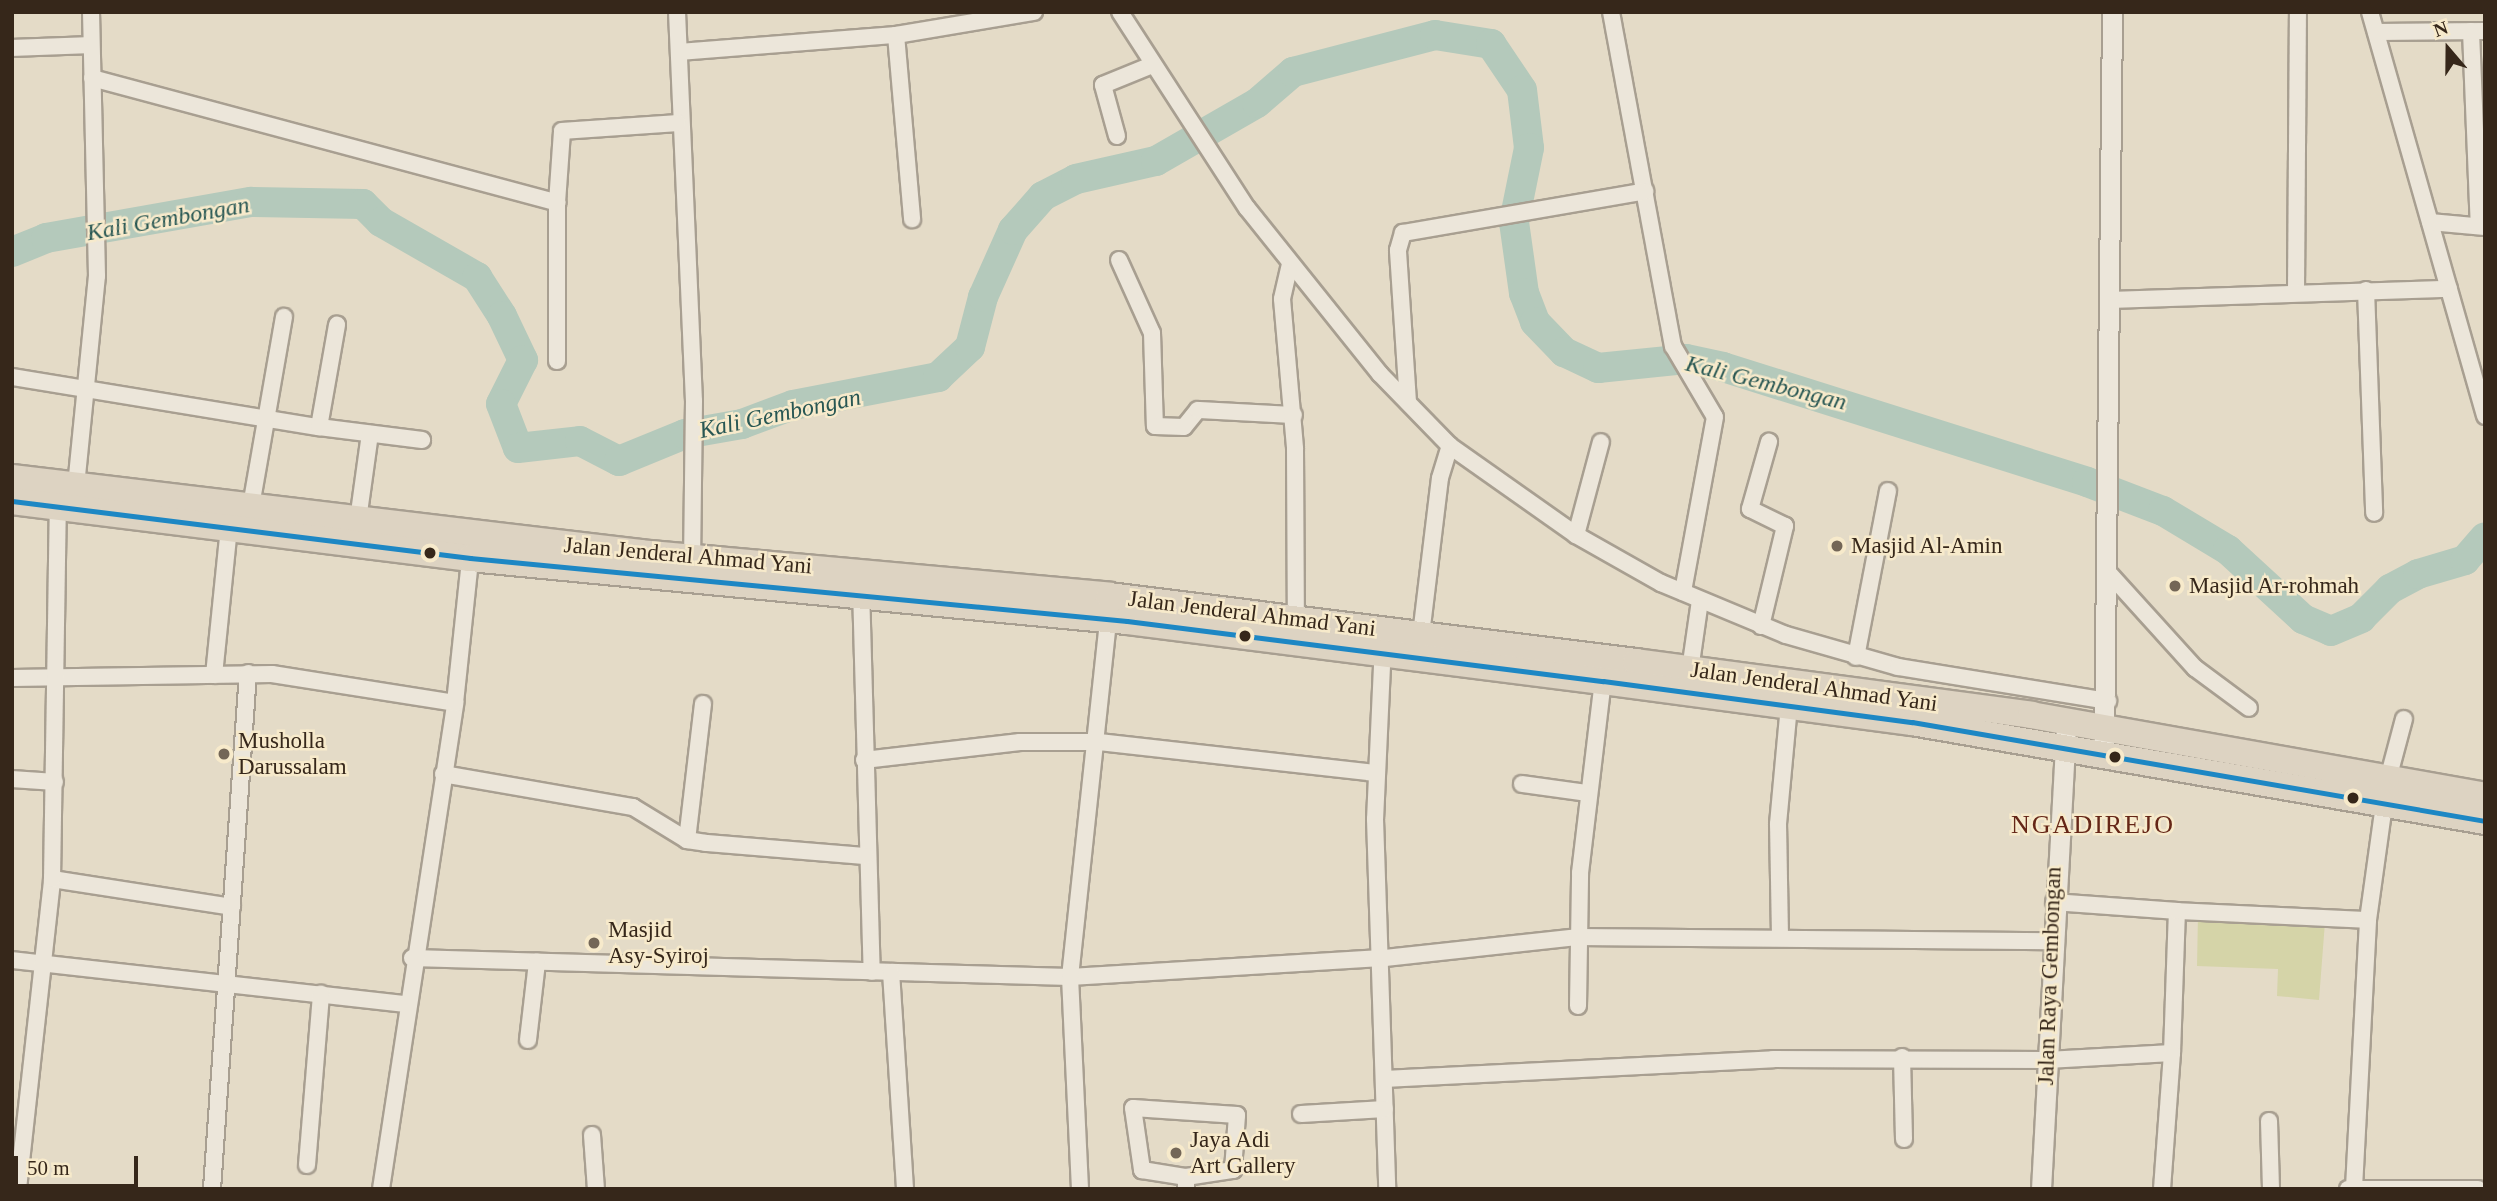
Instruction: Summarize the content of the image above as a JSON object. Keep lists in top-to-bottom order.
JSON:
{
  "streets": {
    "highway": ["Jalan Jenderal Ahmad Yani"],
    "street": ["Jalan Raya Gembongan"]
  },
  "crossings": [
    ["Jalan Jenderal Ahmad Yani", "Jalan Raya Gembongan"]
  ],
  "districts": ["NGADIREJO"],
  "water": ["Kali Gembongan"],
  "places": [
    "Masjid Al-Amin",
    "Masjid Ar-rohmah",
    "Musholla Darussalam",
    "Masjid Asy-Syiroj",
    "Jaya Adi Art Gallery"
  ],
  "scale_bar": "50 m",
  "north": "top"
}
